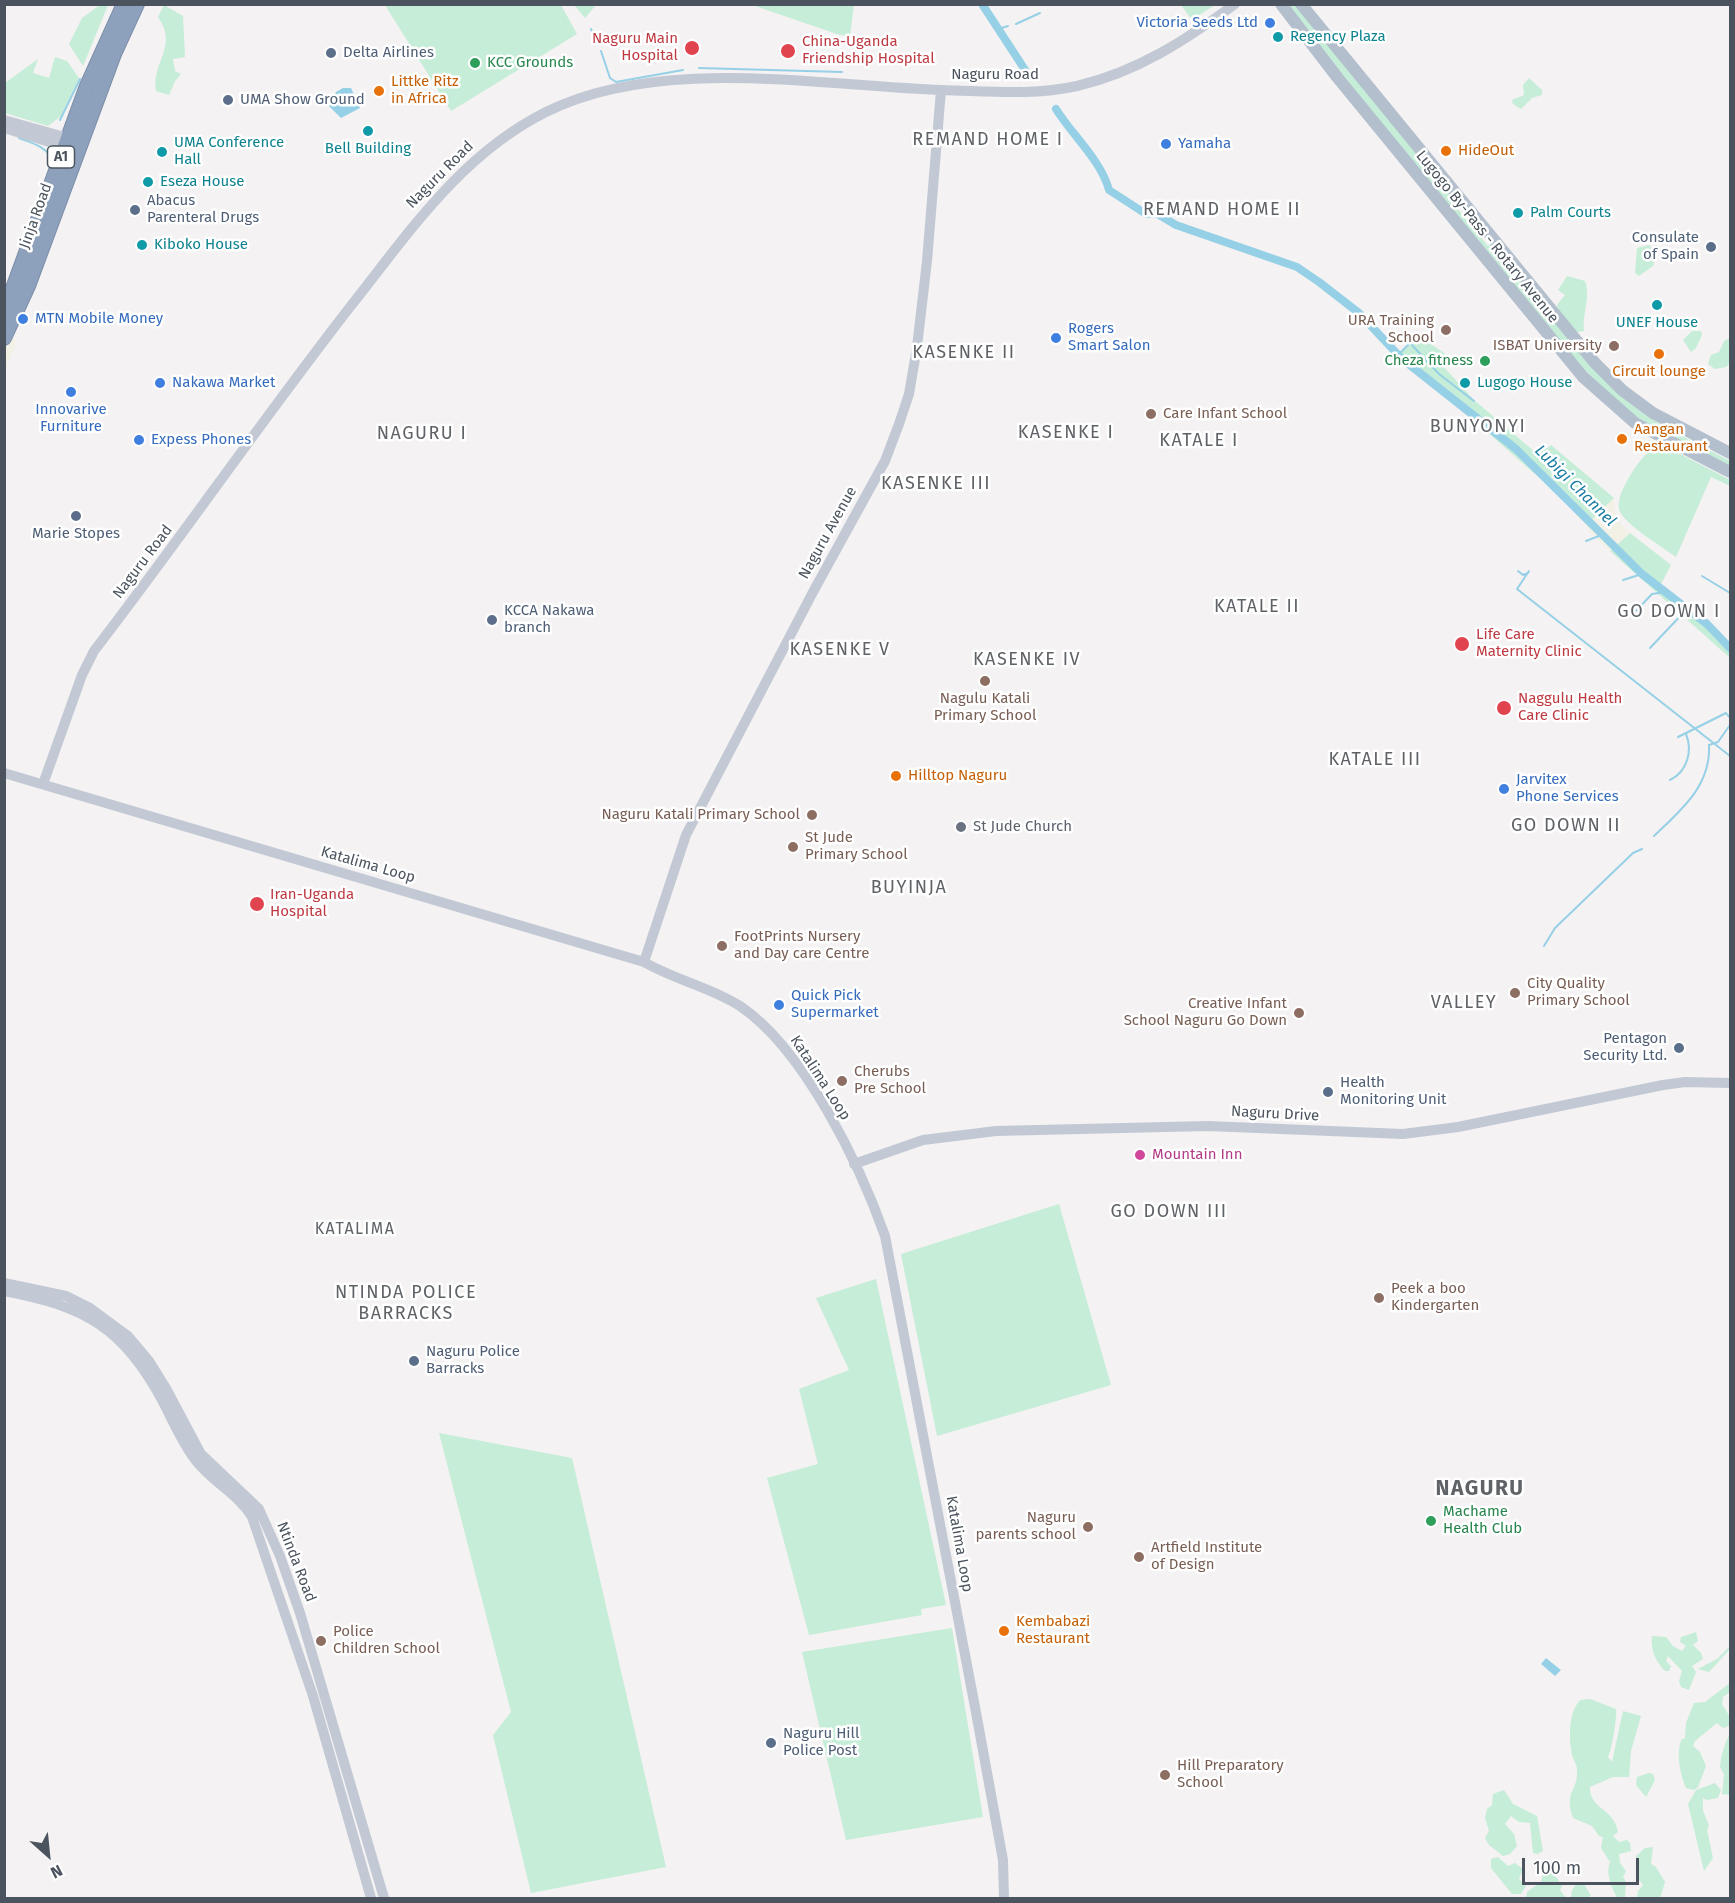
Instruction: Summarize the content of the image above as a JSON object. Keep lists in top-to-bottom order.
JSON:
{
  "streets": {
    "highway": ["A1", "Jinja Road"],
    "main road": ["Lugogo By-Pass - Rotary Avenue"],
    "street": [
      "Naguru Road",
      "Naguru Avenue",
      "Katalima Loop",
      "Naguru Drive",
      "Ntinda Road"
    ]
  },
  "crossings": [
    ["Naguru Road", "Naguru Avenue"],
    ["Naguru Road", "Katalima Loop"],
    ["Naguru Avenue", "Katalima Loop"],
    ["Katalima Loop", "Naguru Drive"]
  ],
  "districts": [
    "REMAND HOME I",
    "REMAND HOME II",
    "KASENKE II",
    "BUNYONYI",
    "KASENKE I",
    "NAGURU I",
    "KATALE I",
    "KASENKE III",
    "KATALE II",
    "GO DOWN I",
    "KASENKE V",
    "KASENKE IV",
    "KATALE III",
    "GO DOWN II",
    "BUYINJA",
    "VALLEY",
    "GO DOWN III",
    "KATALIMA",
    "NTINDA POLICE BARRACKS",
    "NAGURU"
  ],
  "water": ["Lubigi Channel"],
  "places": [
    "Victoria Seeds Ltd",
    "Regency Plaza",
    "Naguru Main Hospital",
    "China-Uganda Friendship Hospital",
    "Delta Airlines",
    "KCC Grounds",
    "Littke Ritz in Africa",
    "UMA Show Ground",
    "Bell Building",
    "Yamaha",
    "HideOut",
    "UMA Conference Hall",
    "Eseza House",
    "Abacus Parenteral Drugs",
    "Palm Courts",
    "Kiboko House",
    "Consulate of Spain",
    "UNEF House",
    "MTN Mobile Money",
    "URA Training School",
    "Rogers Smart Salon",
    "ISBAT University",
    "Circuit lounge",
    "Cheza fitness",
    "Nakawa Market",
    "Lugogo House",
    "Innovarive Furniture",
    "Care Infant School",
    "Aangan Restaurant",
    "Expess Phones",
    "Marie Stopes",
    "KCCA Nakawa branch",
    "Life Care Maternity Clinic",
    "Nagulu Katali Primary School",
    "Naggulu Health Care Clinic",
    "Hilltop Naguru",
    "Jarvitex Phone Services",
    "Naguru Katali Primary School",
    "St Jude Church",
    "St Jude Primary School",
    "Iran-Uganda Hospital",
    "FootPrints Nursery and Day care Centre",
    "City Quality Primary School",
    "Quick Pick Supermarket",
    "Creative Infant School Naguru Go Down",
    "Pentagon Security Ltd.",
    "Cherubs Pre School",
    "Health Monitoring Unit",
    "Mountain Inn",
    "Peek a boo Kindergarten",
    "Naguru Police Barracks",
    "Machame Health Club",
    "Naguru parents school",
    "Artfield Institute of Design",
    "Kembabazi Restaurant",
    "Police Children School",
    "Naguru Hill Police Post",
    "Hill Preparatory School"
  ],
  "scale_bar": "100 m",
  "north": "bottom right"
}
